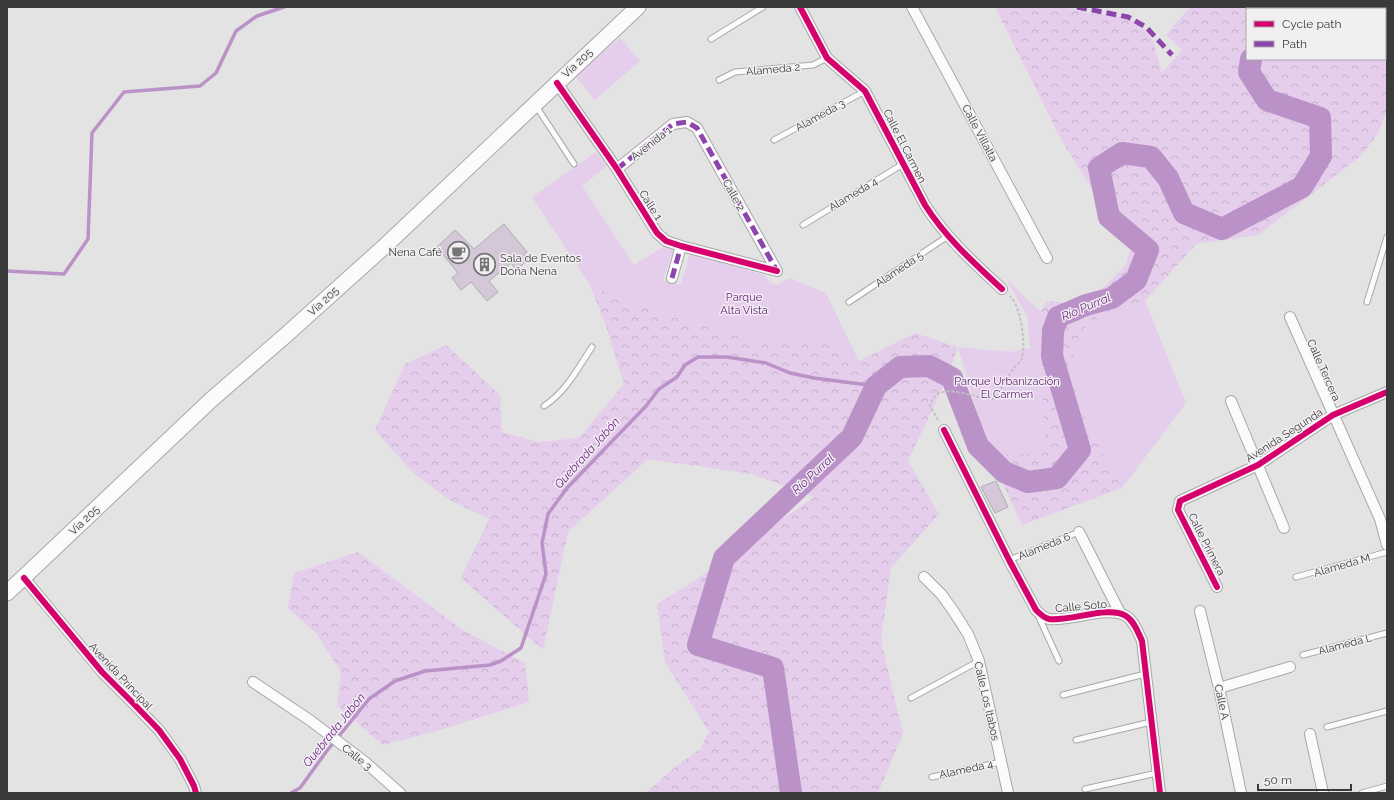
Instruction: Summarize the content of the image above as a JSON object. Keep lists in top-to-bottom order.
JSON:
{
  "streets": {
    "main road": ["Vía 205"],
    "street": [
      "Calle Villalta",
      "Avenida 1",
      "Calle El Carmen",
      "Calle 2",
      "Calle 1",
      "Calle Tercera",
      "Avenida Segunda",
      "Calle Primera",
      "Calle Soto",
      "Avenida Principal",
      "Calle Los Itabos",
      "Calle A",
      "Calle 3"
    ],
    "lane": [
      "Alameda 2",
      "Alameda 3",
      "Alameda 4",
      "Alameda 5",
      "Alameda 6",
      "Alameda M",
      "Alameda L"
    ]
  },
  "crossings": [
    ["Vía 205", "Calle 1"],
    ["Vía 205", "Avenida Principal"],
    ["Alameda 2", "Calle El Carmen"],
    ["Alameda 3", "Calle El Carmen"],
    ["Avenida 1", "Calle 2"],
    ["Avenida 1", "Calle 1"],
    ["Calle El Carmen", "Alameda 4"],
    ["Calle El Carmen", "Alameda 5"],
    ["Alameda 4", "Calle Los Itabos"],
    ["Calle 2", "Calle 1"],
    ["Calle Tercera", "Avenida Segunda"],
    ["Avenida Segunda", "Calle Primera"]
  ],
  "water": ["Río Purral", "Quebrada Jabón"],
  "parks": ["Parque Alta Vista", "Parque Urbanización El Carmen"],
  "places": {
    "cafe": ["Nena Café"],
    "building": ["Sala de Eventos Doña Nena"]
  },
  "legend": ["Cycle path", "Path"],
  "scale_bar": "50 m"
}
